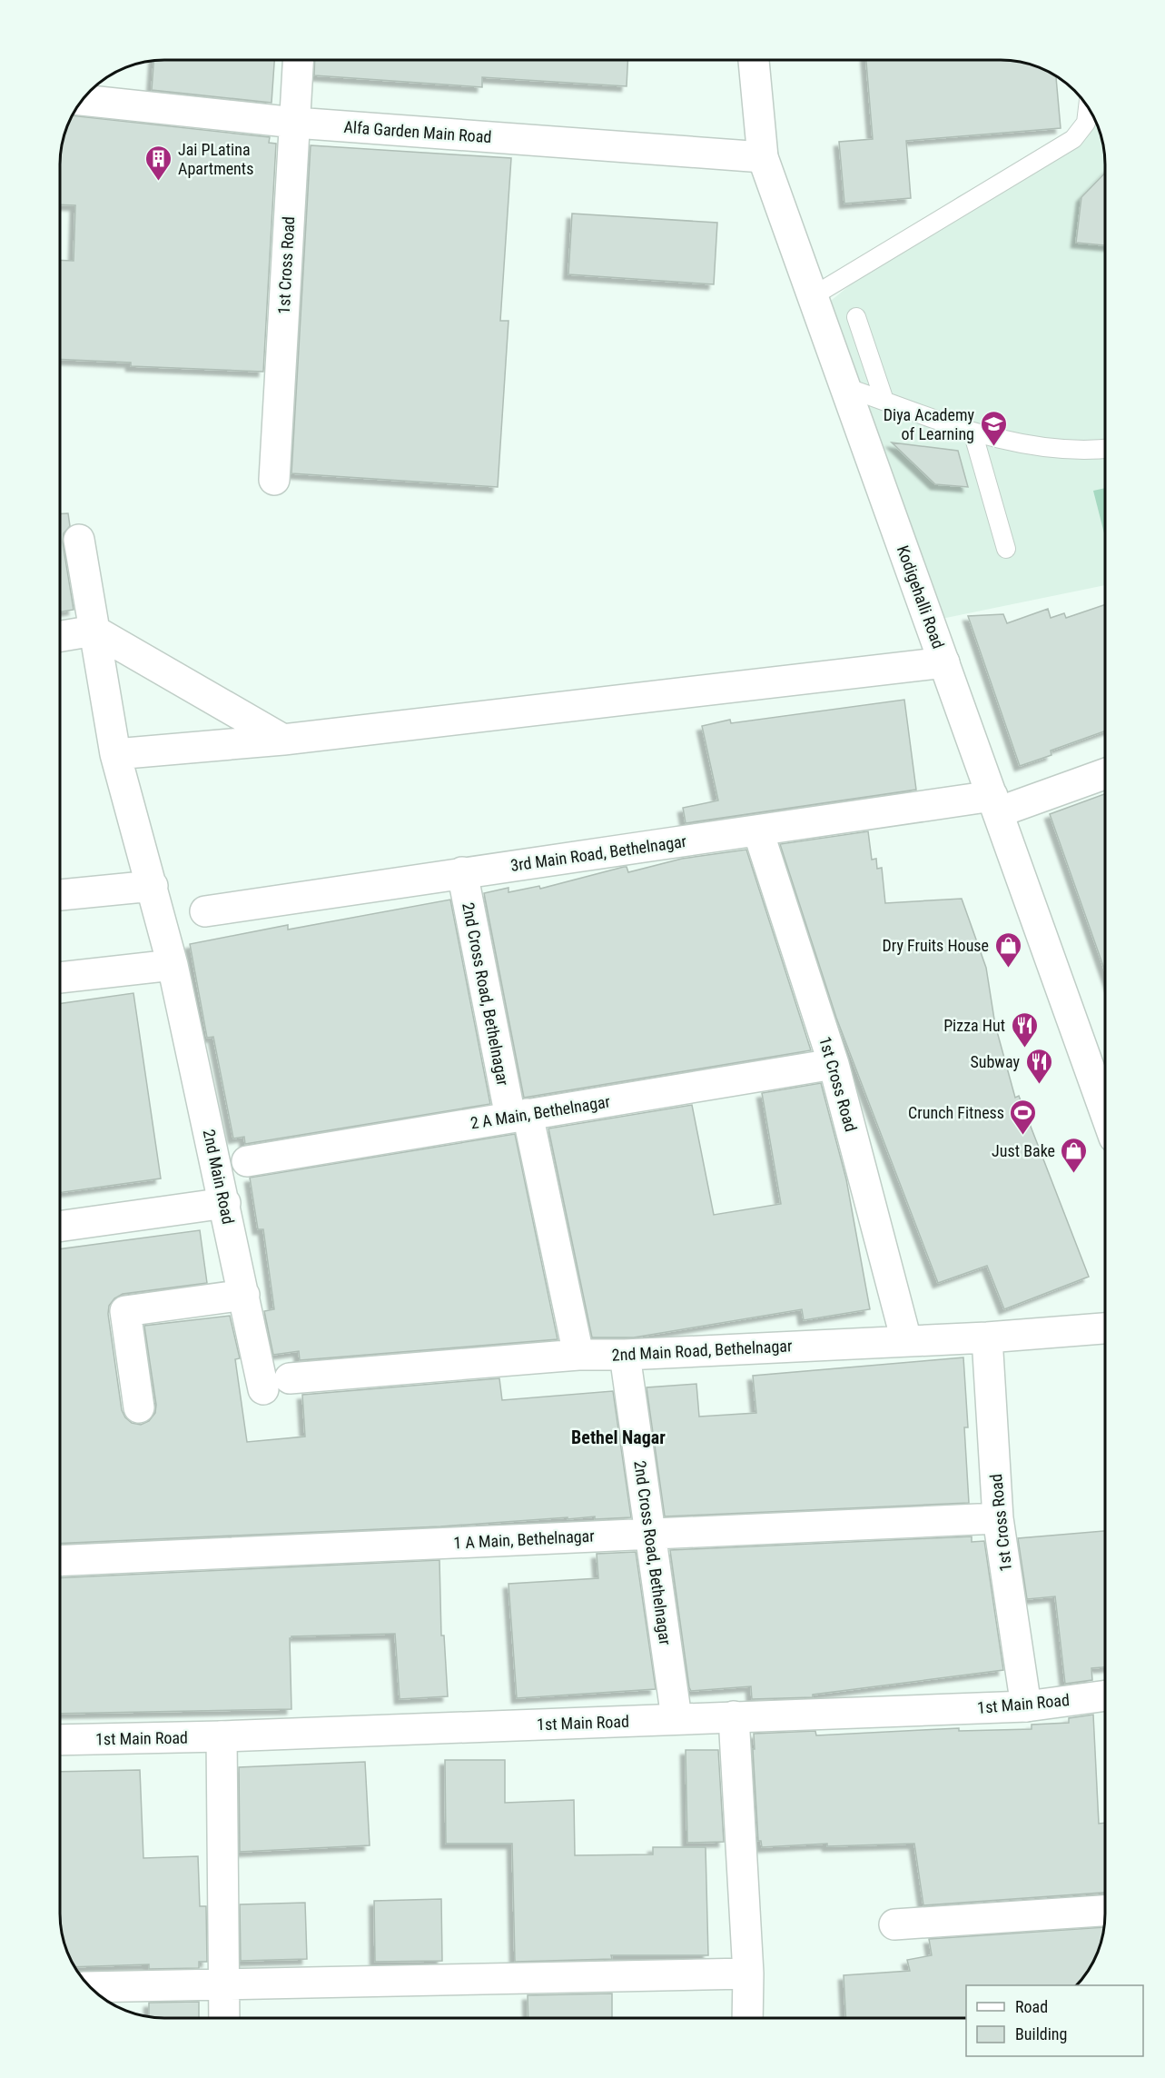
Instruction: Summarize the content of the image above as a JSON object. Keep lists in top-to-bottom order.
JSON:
{
  "streets": {
    "street": [
      "Alfa Garden Main Road",
      "1st Cross Road",
      "Kodigehalli Road",
      "3rd Main Road, Bethelnagar",
      "2nd Cross Road, Bethelnagar",
      "2 A Main, Bethelnagar",
      "2nd Main Road",
      "2nd Main Road, Bethelnagar",
      "1 A Main, Bethelnagar",
      "1st Main Road"
    ]
  },
  "crossings": [
    ["Alfa Garden Main Road", "1st Cross Road"],
    ["Alfa Garden Main Road", "Kodigehalli Road"],
    ["1st Cross Road", "3rd Main Road, Bethelnagar"],
    ["1st Cross Road", "2 A Main, Bethelnagar"],
    ["1st Cross Road", "2nd Main Road, Bethelnagar"],
    ["1st Cross Road", "1 A Main, Bethelnagar"],
    ["1st Cross Road", "1st Main Road"],
    ["Kodigehalli Road", "3rd Main Road, Bethelnagar"],
    ["3rd Main Road, Bethelnagar", "2nd Cross Road, Bethelnagar"],
    ["2nd Cross Road, Bethelnagar", "2 A Main, Bethelnagar"],
    ["2nd Cross Road, Bethelnagar", "2nd Main Road, Bethelnagar"],
    ["2nd Cross Road, Bethelnagar", "1 A Main, Bethelnagar"],
    ["2nd Cross Road, Bethelnagar", "1st Main Road"],
    ["2nd Main Road", "2nd Main Road, Bethelnagar"]
  ],
  "districts": ["Bethel Nagar"],
  "places": {
    "building": ["Jai PLatina Apartments"],
    "school or university": ["Diya Academy of Learning"],
    "shop": ["Dry Fruits House", "Just Bake"],
    "restaurant": ["Pizza Hut", "Subway"],
    "sports": ["Crunch Fitness"]
  },
  "legend": ["Road", "Building"]
}
